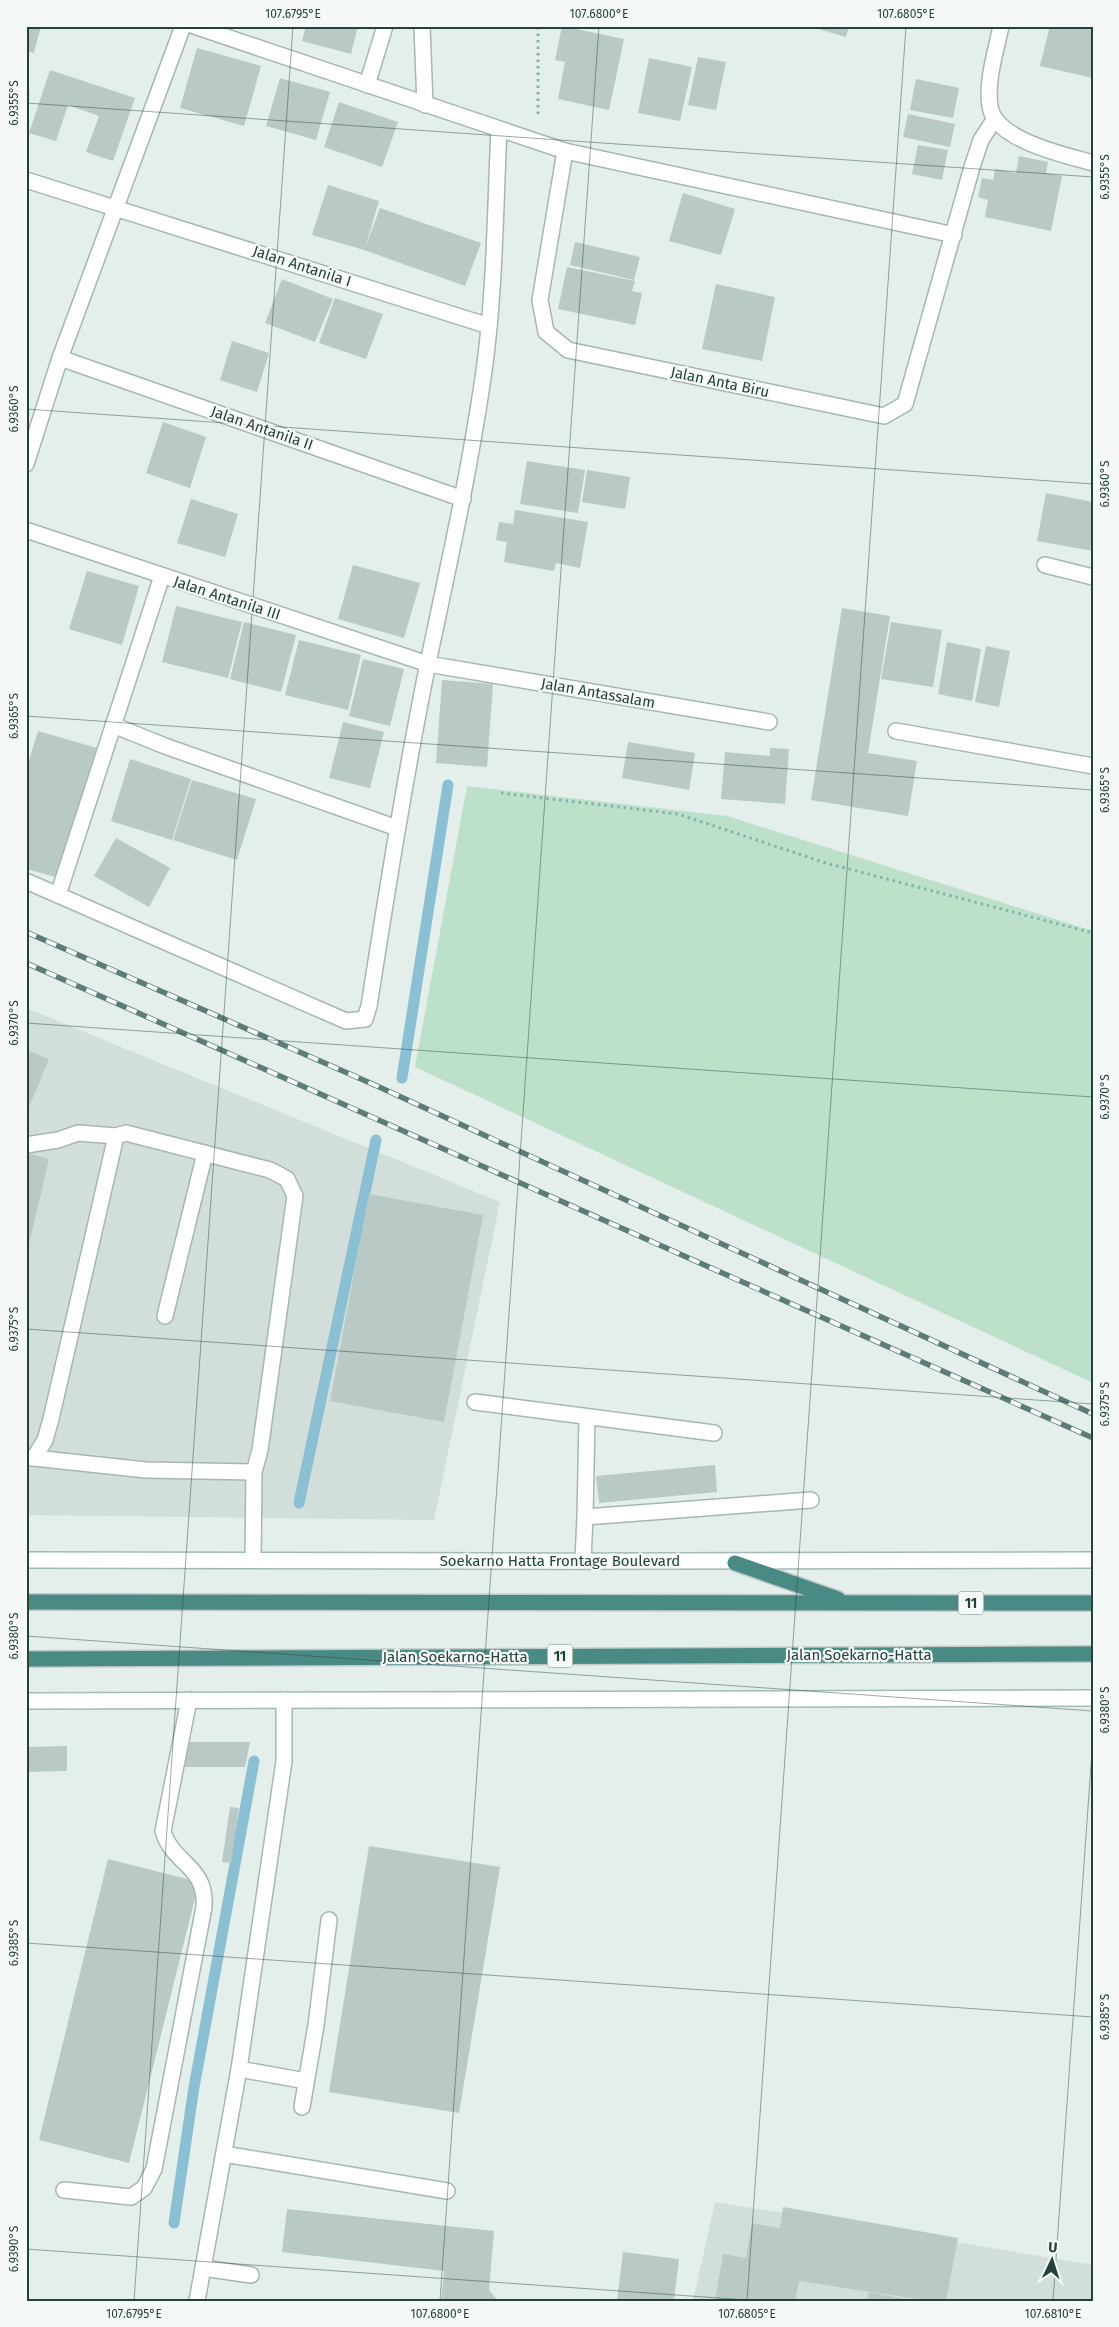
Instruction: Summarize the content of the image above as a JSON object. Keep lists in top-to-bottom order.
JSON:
{
  "streets": {
    "highway": ["11", "Jalan Soekarno-Hatta"],
    "street": [
      "Jalan Antanila I",
      "Jalan Anta Biru",
      "Jalan Antanila II",
      "Jalan Antanila III",
      "Jalan Antassalam",
      "Soekarno Hatta Frontage Boulevard"
    ]
  },
  "crossings": [
    ["Jalan Antanila III", "Jalan Antassalam"]
  ],
  "north": "top",
  "coordinates": [
    "107.6795°E",
    "107.6800°E",
    "107.6805°E",
    "6.9355°S",
    "6.9360°S",
    "6.9365°S",
    "6.9370°S",
    "6.9375°S",
    "6.9380°S",
    "6.9385°S",
    "6.9390°S",
    "107.6810°E"
  ]
}
